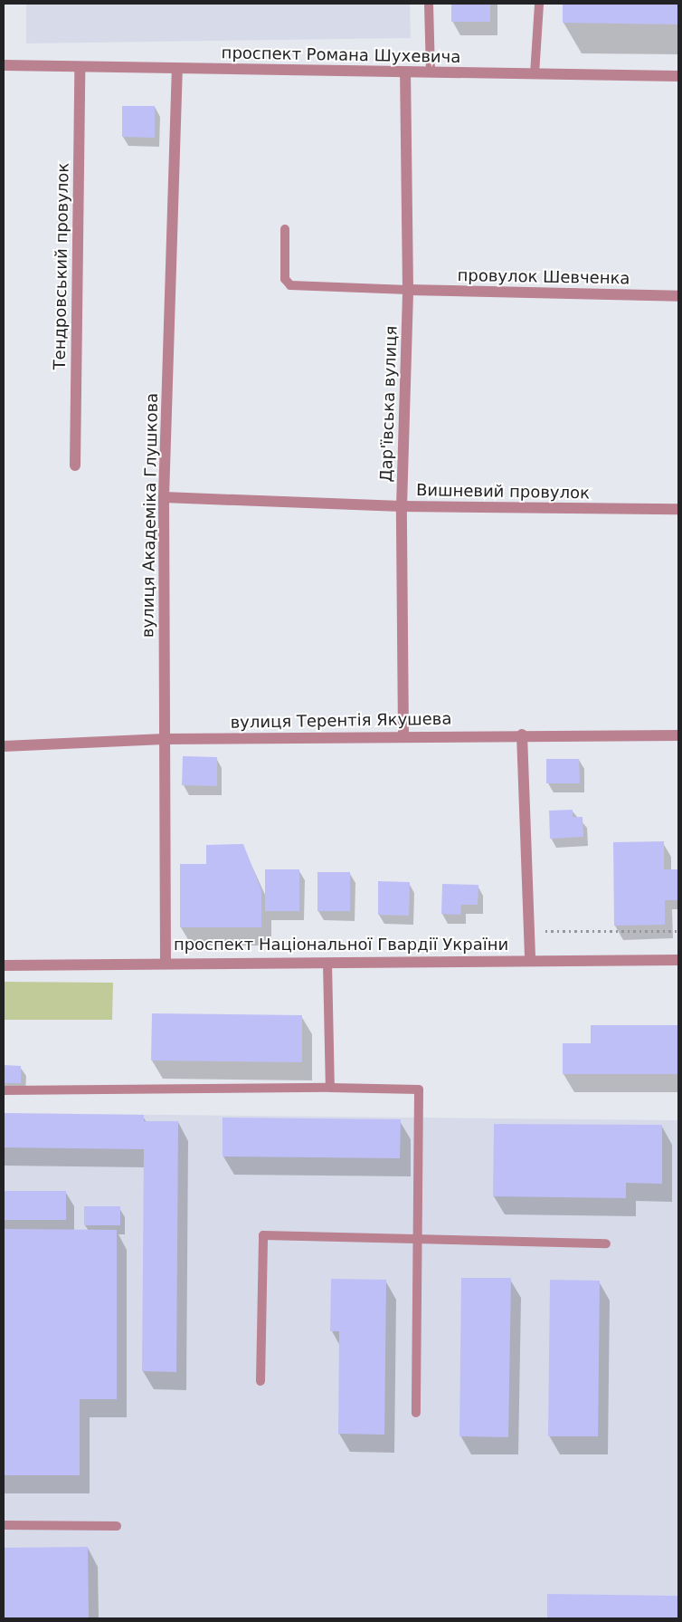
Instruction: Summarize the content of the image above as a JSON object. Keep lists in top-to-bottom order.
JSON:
{
  "streets": {
    "street": [
      "проспект Романа Шухевича",
      "Тендровський провулок",
      "провулок Шевченка",
      "Дар'ївська вулиця",
      "Вишневий провулок",
      "вулиця Академіка Глушкова",
      "вулиця Терентія Якушева",
      "проспект Національної Гвардії України"
    ]
  },
  "crossings": [
    ["проспект Романа Шухевича", "Тендровський провулок"],
    ["проспект Романа Шухевича", "Дар'ївська вулиця"],
    ["проспект Романа Шухевича", "вулиця Академіка Глушкова"],
    ["провулок Шевченка", "Дар'ївська вулиця"],
    ["Дар'ївська вулиця", "Вишневий провулок"],
    ["Дар'ївська вулиця", "вулиця Терентія Якушева"],
    ["Вишневий провулок", "вулиця Академіка Глушкова"],
    ["вулиця Академіка Глушкова", "вулиця Терентія Якушева"],
    ["вулиця Академіка Глушкова", "проспект Національної Гвардії України"]
  ]
}
